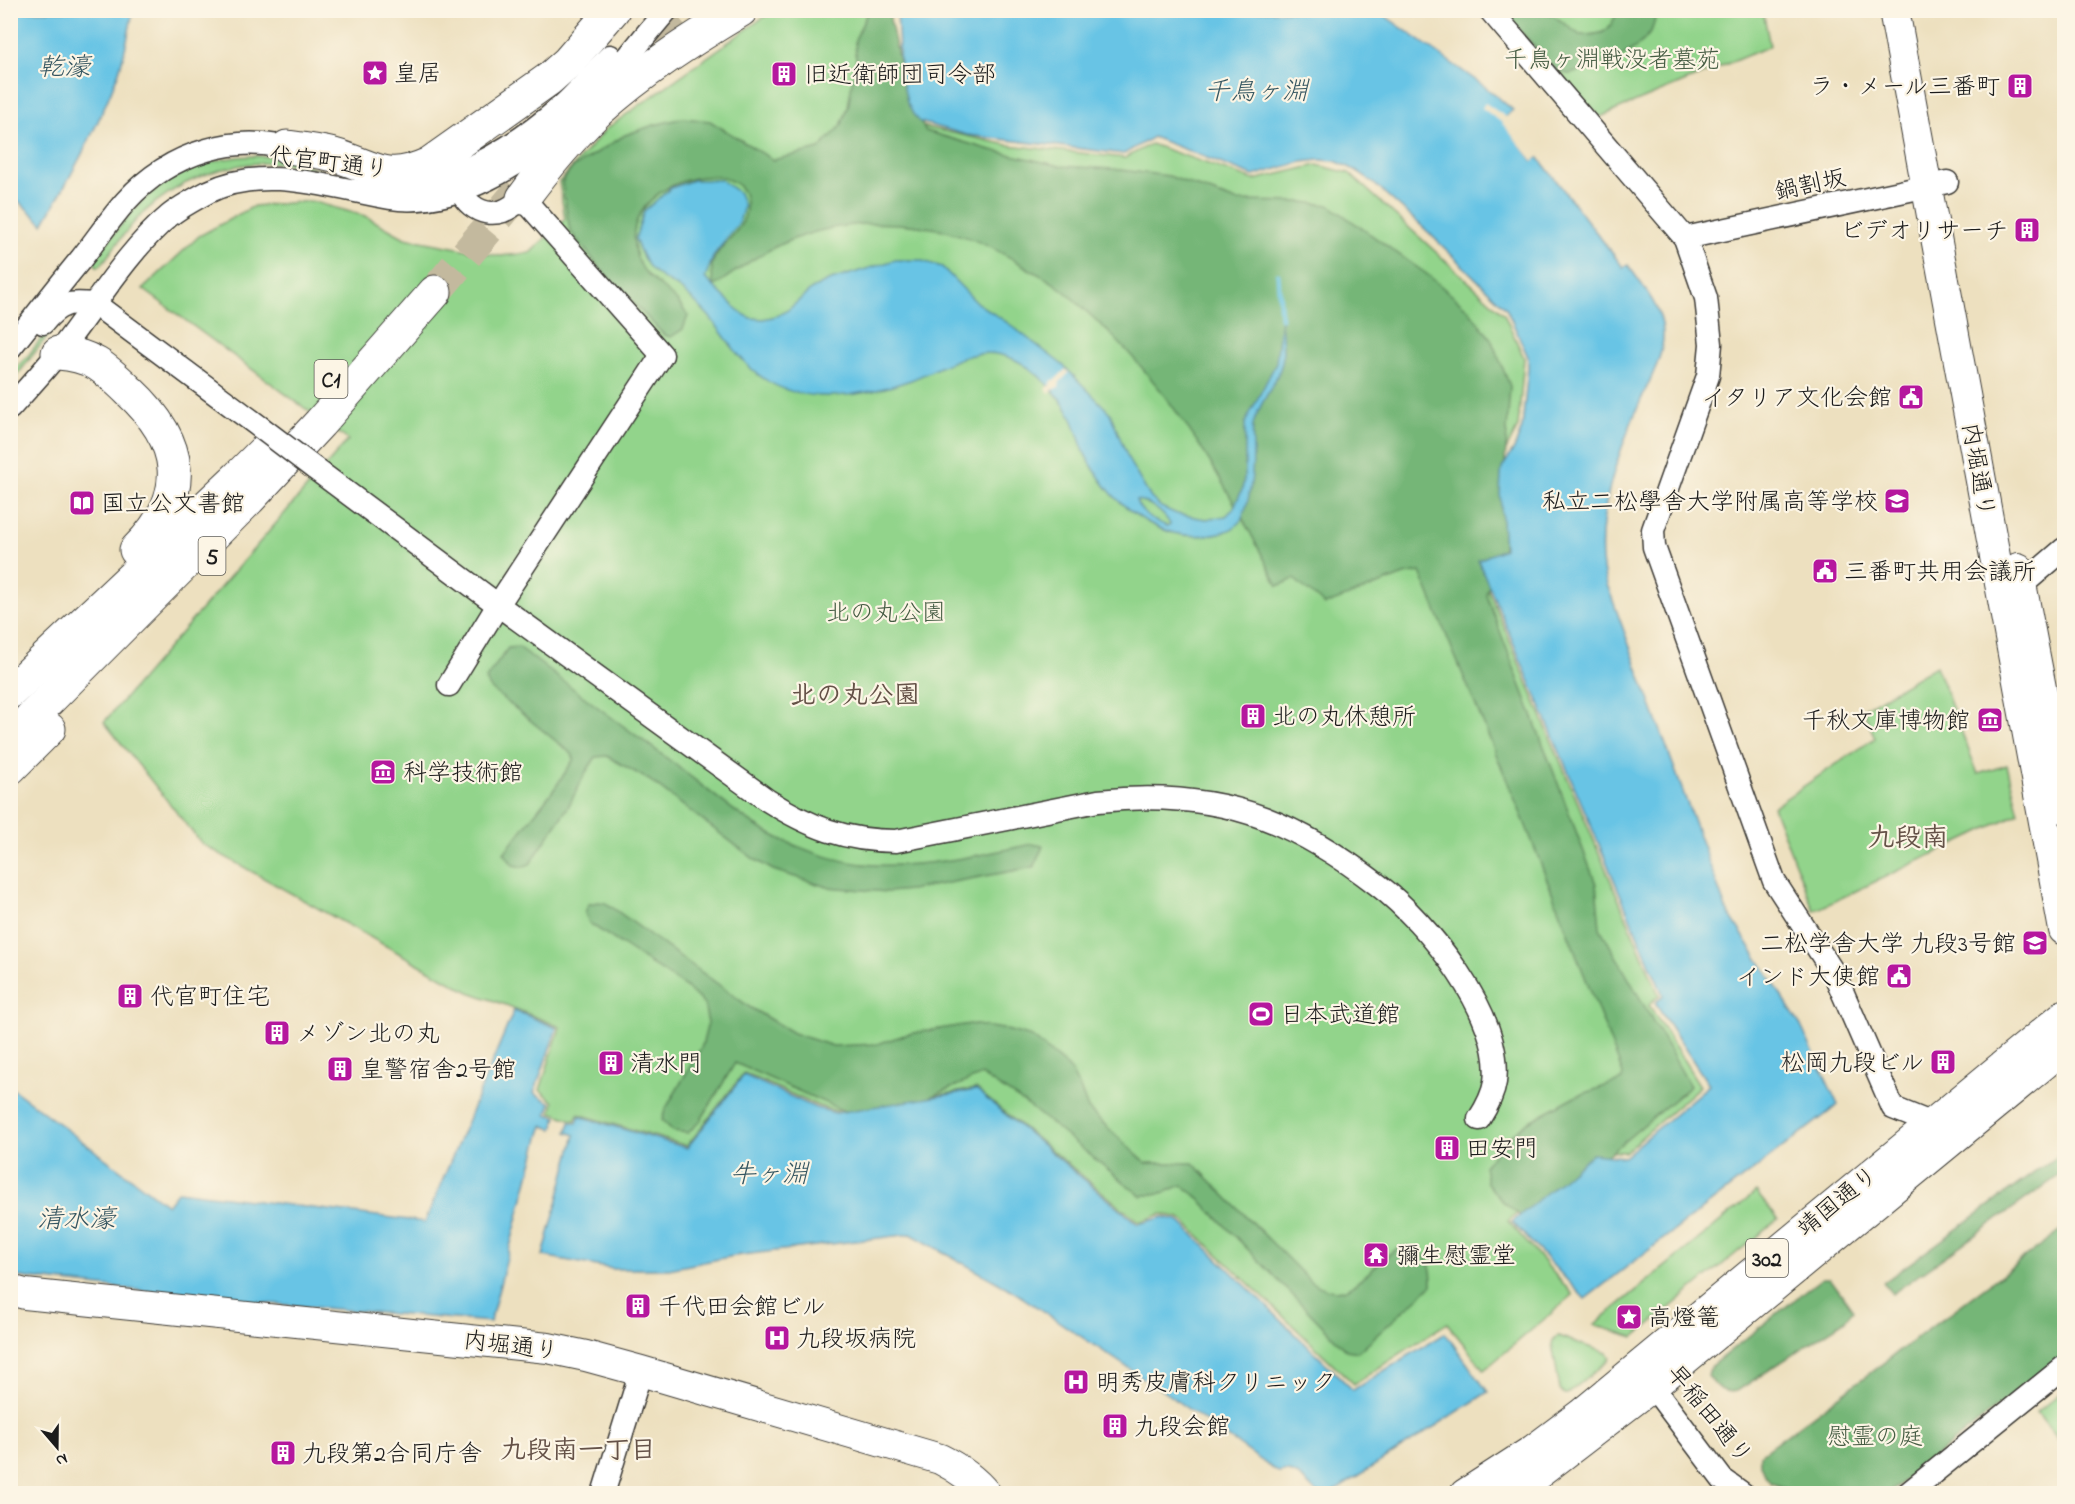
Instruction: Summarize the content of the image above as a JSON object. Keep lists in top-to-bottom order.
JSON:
{
  "streets": {
    "highway": ["C1", "5"],
    "main road": ["内堀通り", "靖国通り", "302"],
    "street": ["代官町通り", "鍋割坂", "早稲田通り"]
  },
  "crossings": [
    ["鍋割坂", "内堀通り"],
    ["C1", "5"],
    ["靖国通り", "早稲田通り"]
  ],
  "districts": ["北の丸公園", "九段南", "九段南一丁目"],
  "water": [
    "乾濠",
    "千鳥ヶ淵",
    "牛ヶ淵",
    "清水濠"
  ],
  "parks": ["千鳥ヶ淵戦没者墓苑", "北の丸公園", "慰霊の庭"],
  "places": {
    "place": ["皇居", "高燈篭"],
    "building": [
      "旧近衛師団司令部",
      "ラ・メール三番町",
      "ビデオリサーチ",
      "北の丸休憩所",
      "代官町住宅",
      "メゾン北の丸",
      "松岡九段ビル",
      "清水門",
      "皇警宿舎2号館",
      "田安門",
      "千代田会館ビル",
      "九段会館",
      "九段第2合同庁舎"
    ],
    "public building": ["イタリア文化会館", "三番町共用会議所", "インド大使館"],
    "school or university": ["私立二松學舎大学附属高等学校", "二松学舎大学 九段3号館"],
    "library": ["国立公文書館"],
    "museum": ["千秋文庫博物館", "科学技術館"],
    "sports": ["日本武道館"],
    "temple": ["彌生慰霊堂"],
    "hospital": ["九段坂病院", "明秀皮膚科クリニック"]
  },
  "north": "bottom"
}
